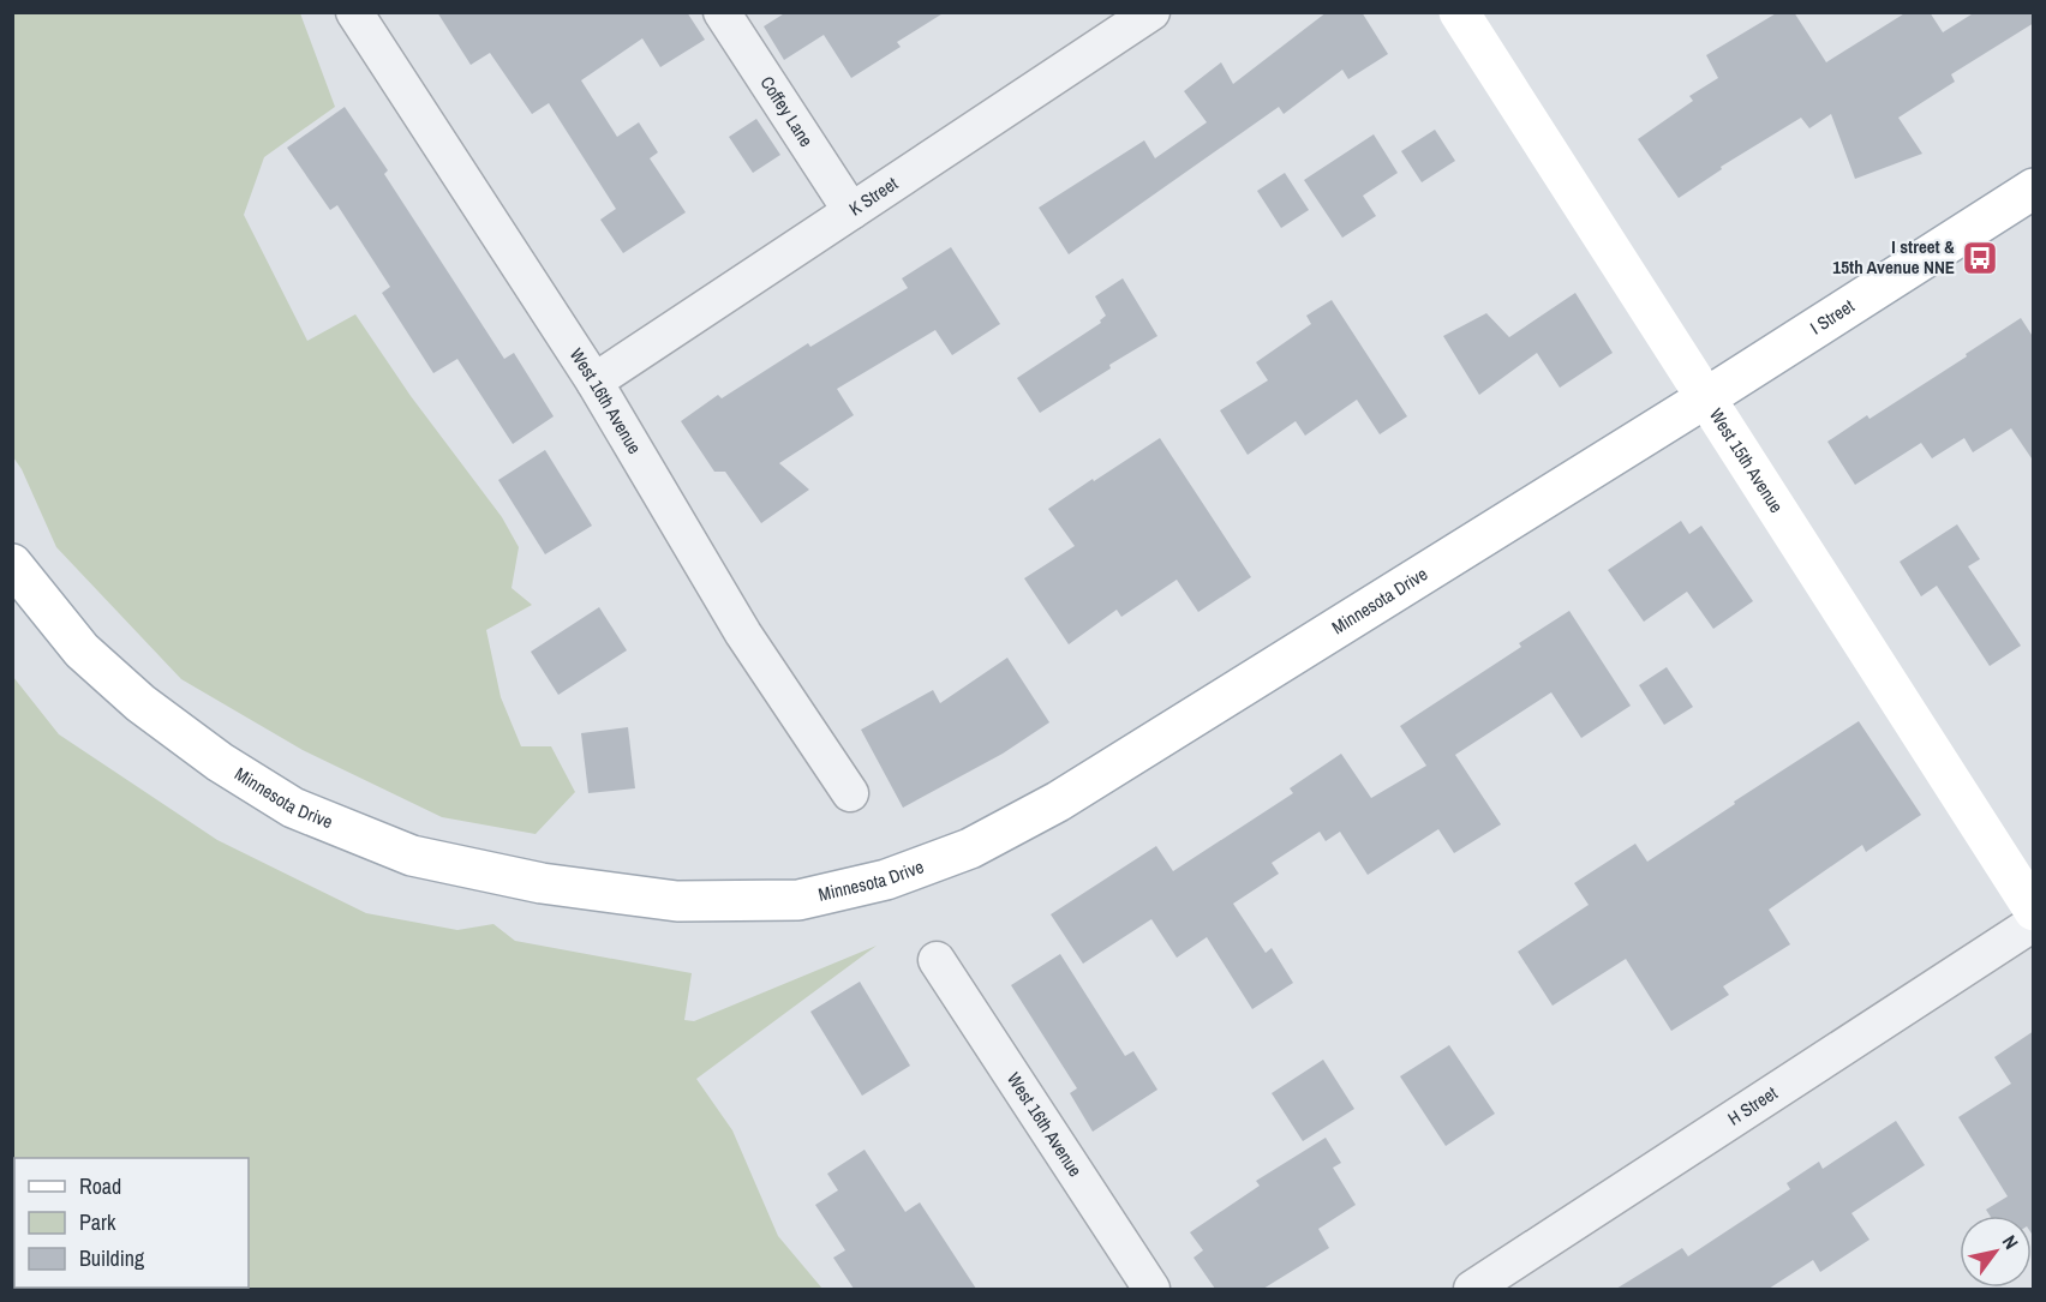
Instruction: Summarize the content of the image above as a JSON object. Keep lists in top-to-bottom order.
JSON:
{
  "streets": {
    "main road": ["I Street", "West 15th Avenue", "Minnesota Drive"],
    "street": [
      "Coffey Lane",
      "K Street",
      "West 16th Avenue",
      "H Street"
    ]
  },
  "crossings": [
    ["Coffey Lane", "K Street"],
    ["K Street", "West 16th Avenue"],
    ["I Street", "West 15th Avenue"],
    ["I Street", "Minnesota Drive"],
    ["West 15th Avenue", "Minnesota Drive"]
  ],
  "places": {
    "bus stop": ["I street & 15th Avenue NNE"]
  },
  "legend": ["Road", "Park", "Building"],
  "north": "top right"
}
